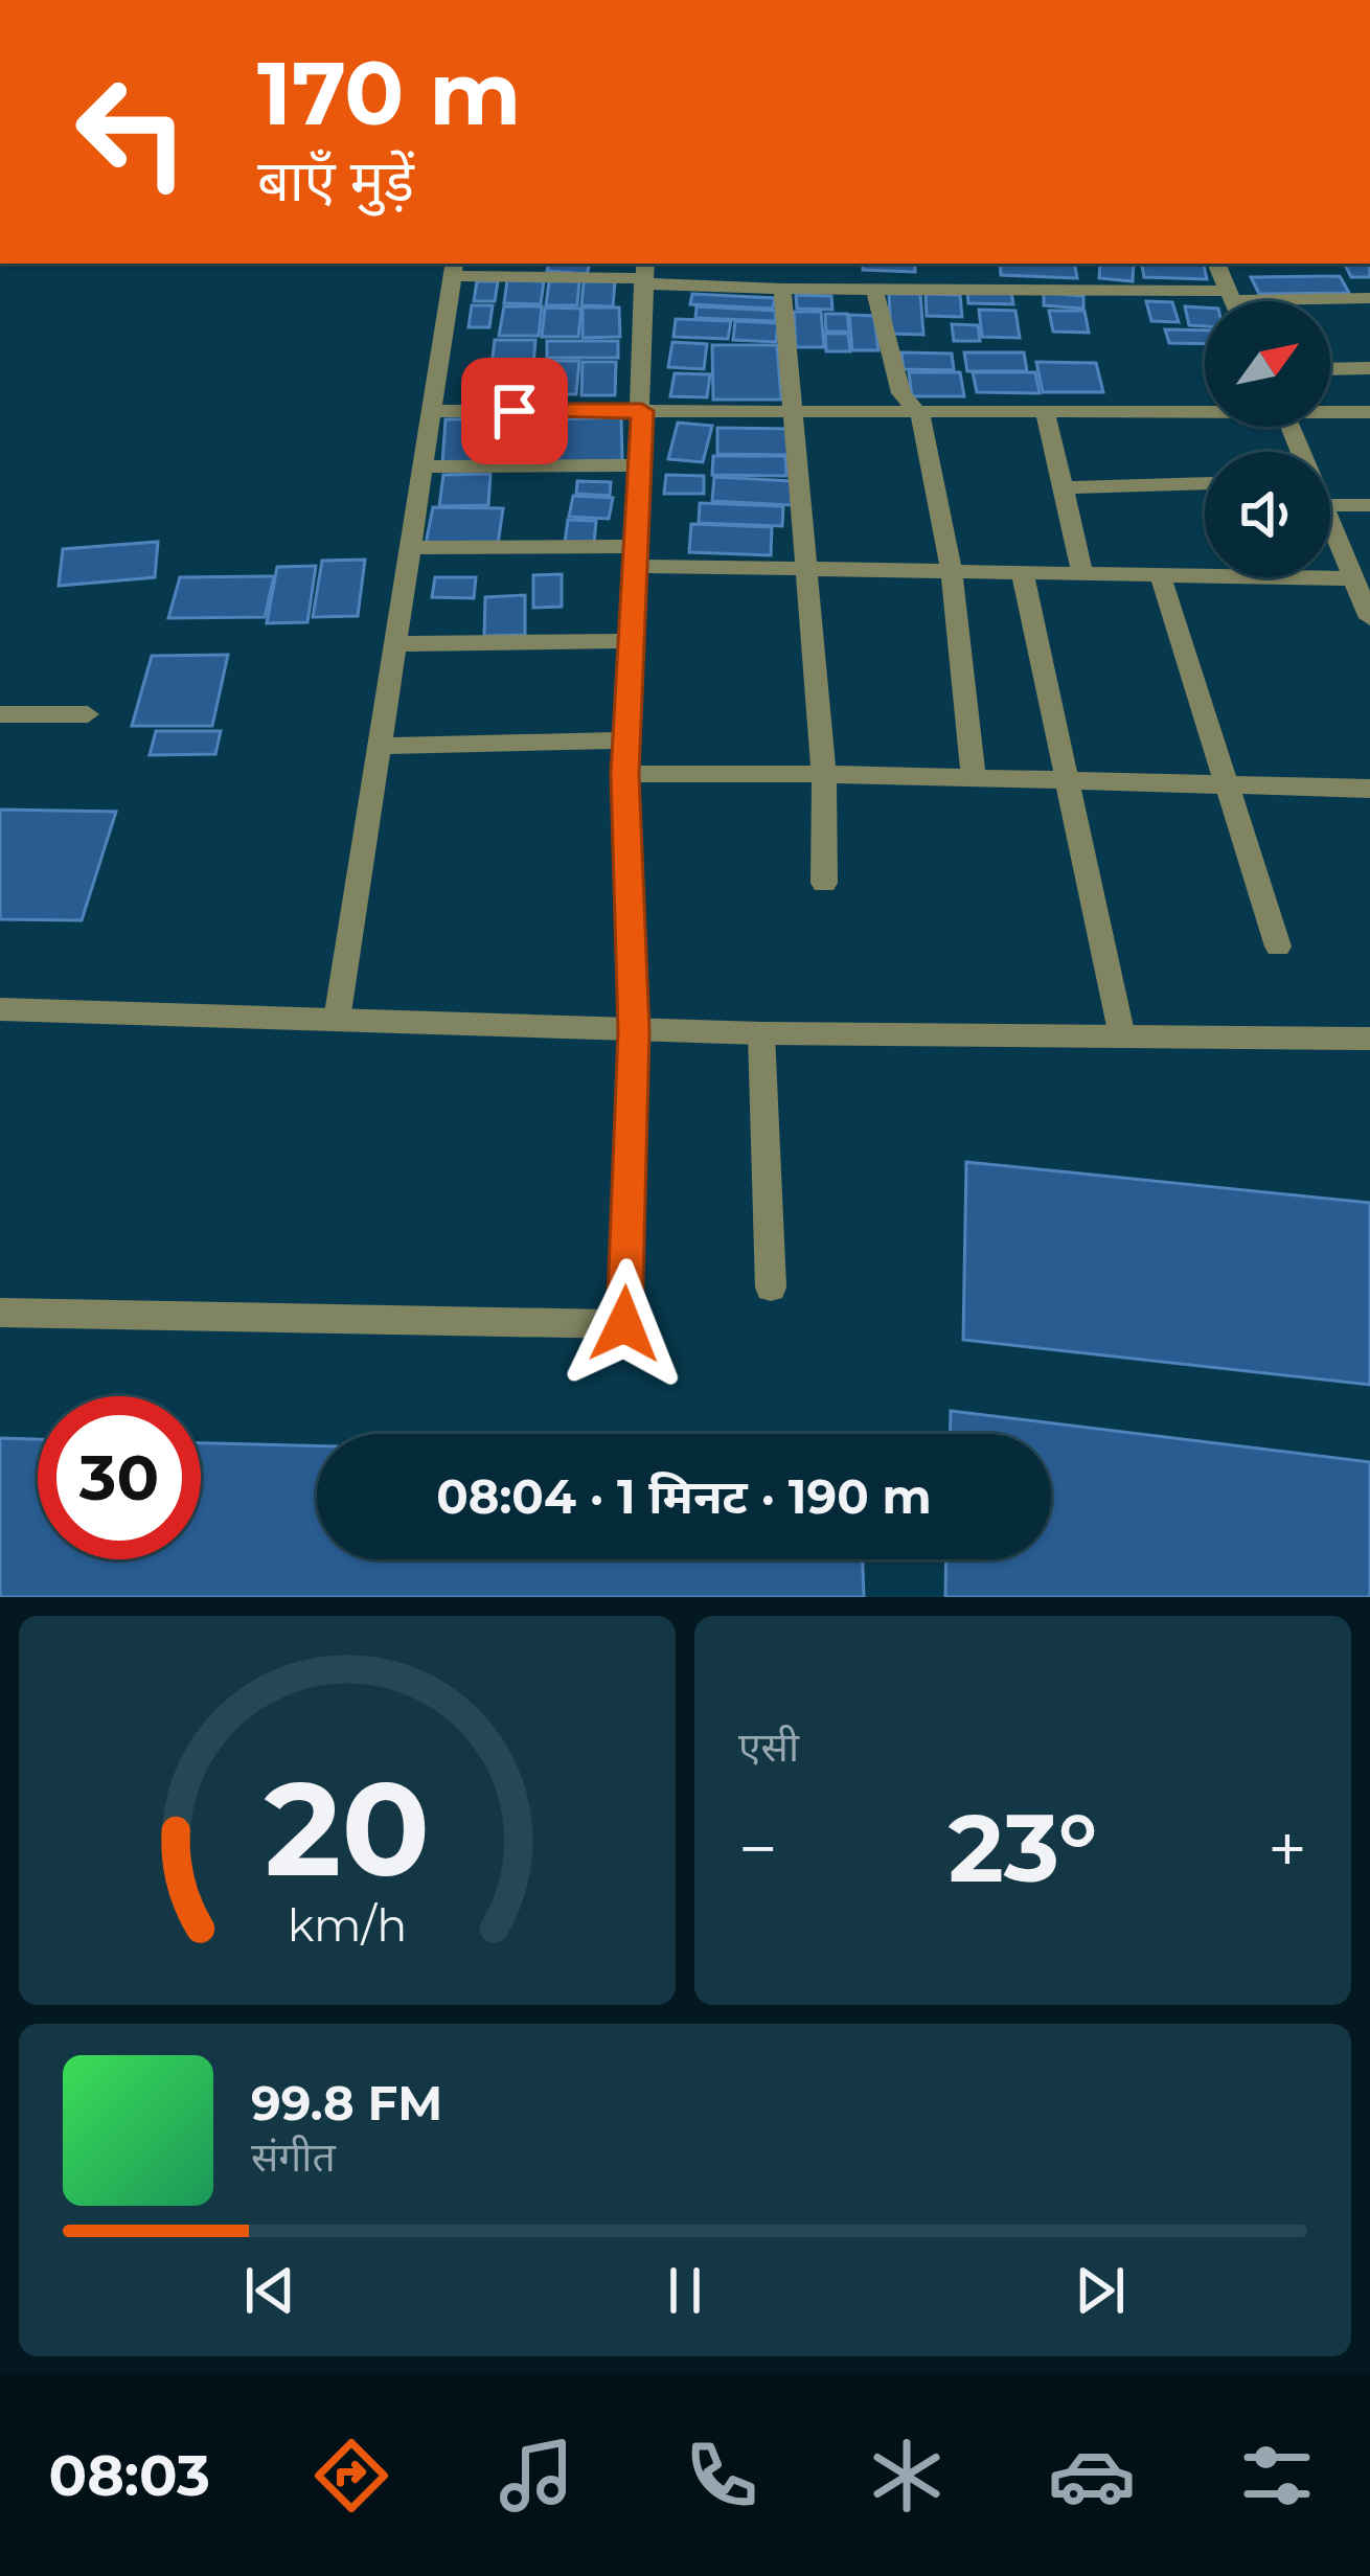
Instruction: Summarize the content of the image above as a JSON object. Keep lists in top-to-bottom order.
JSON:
{
  "north": "top right",
  "page": {
    "turn": ["170 m", "बाएँ मुड़ें"],
    "limit": "30",
    "trip": "08:04 · 1 मिनट · 190 m",
    "tile": "एसी",
    "heat": ["−", "23°", "+"],
    "song": ["99.8 FM", "संगीत"],
    "tabs": "08:03",
    "gauge": ["20", "km/h"]
  }
}
